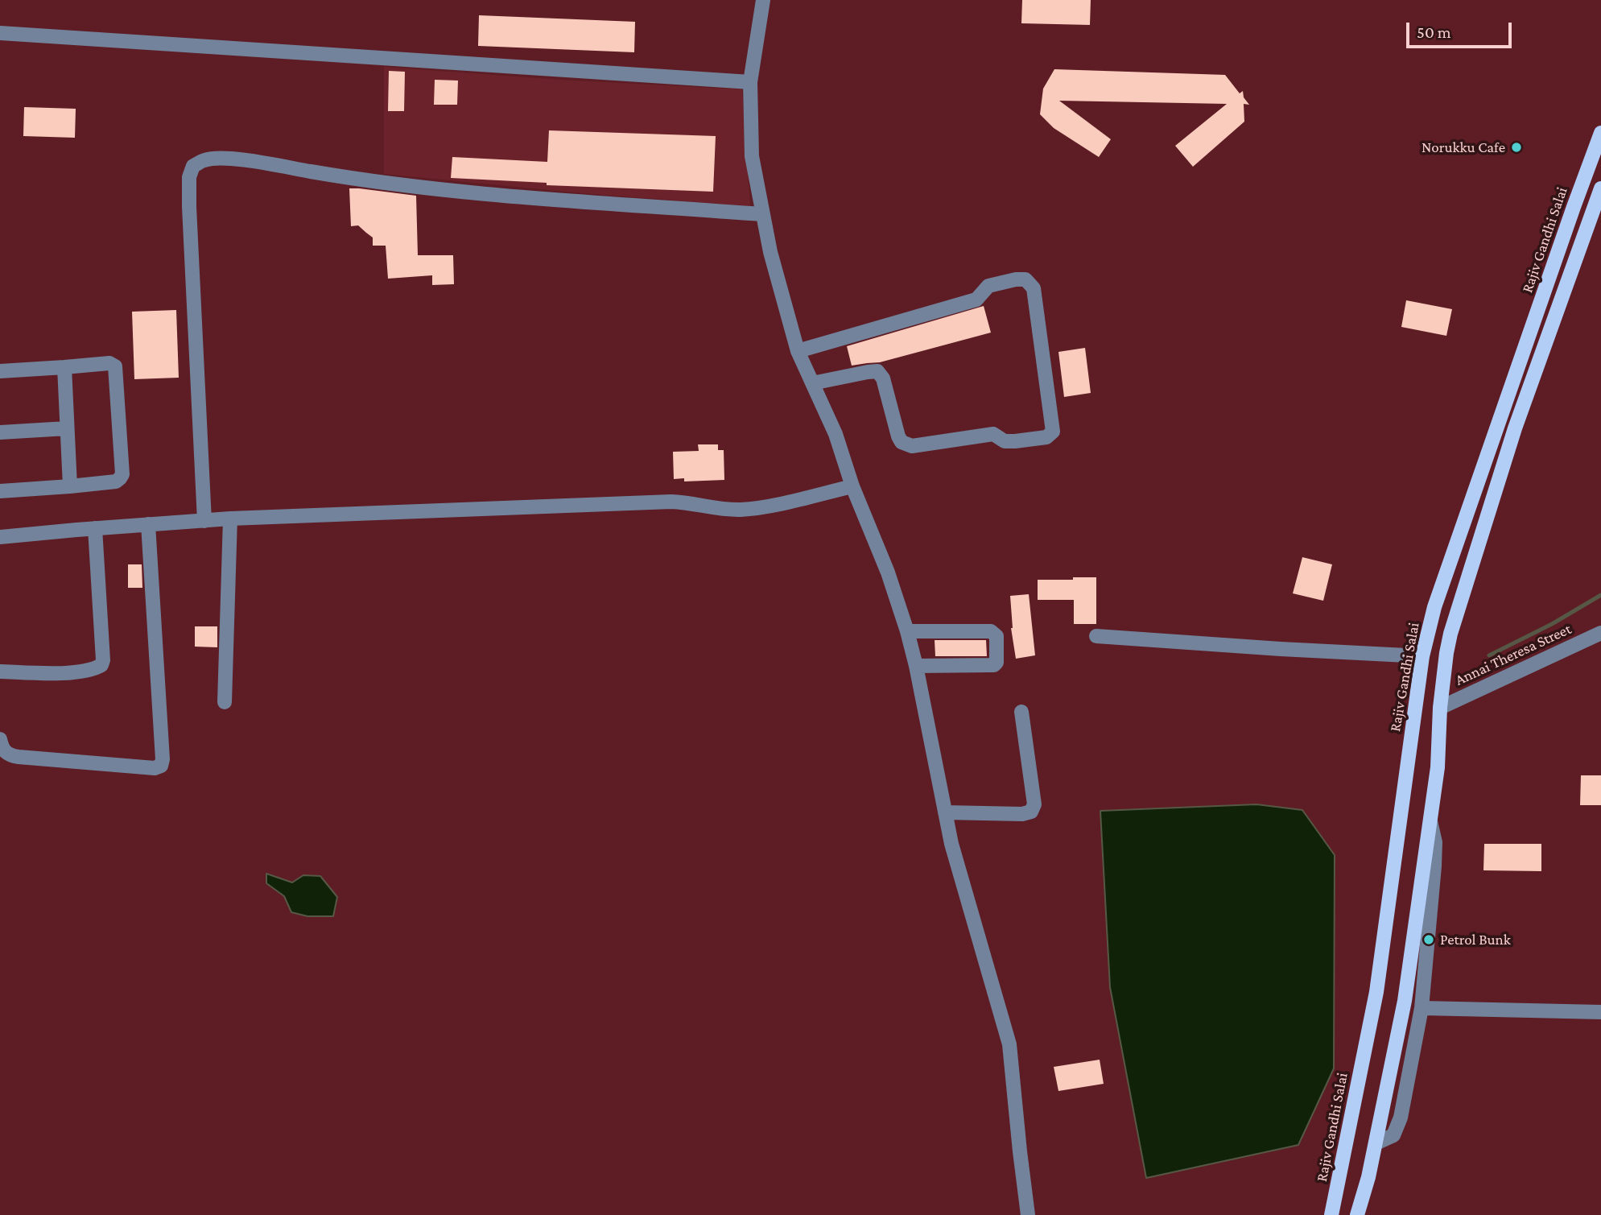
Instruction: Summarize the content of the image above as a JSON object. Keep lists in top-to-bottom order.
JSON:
{
  "streets": {
    "main road": ["Rajiv Gandhi Salai"],
    "street": ["Annai Theresa Street"]
  },
  "places": ["Norukku Cafe", "Petrol Bunk"],
  "scale_bar": "50 m"
}
